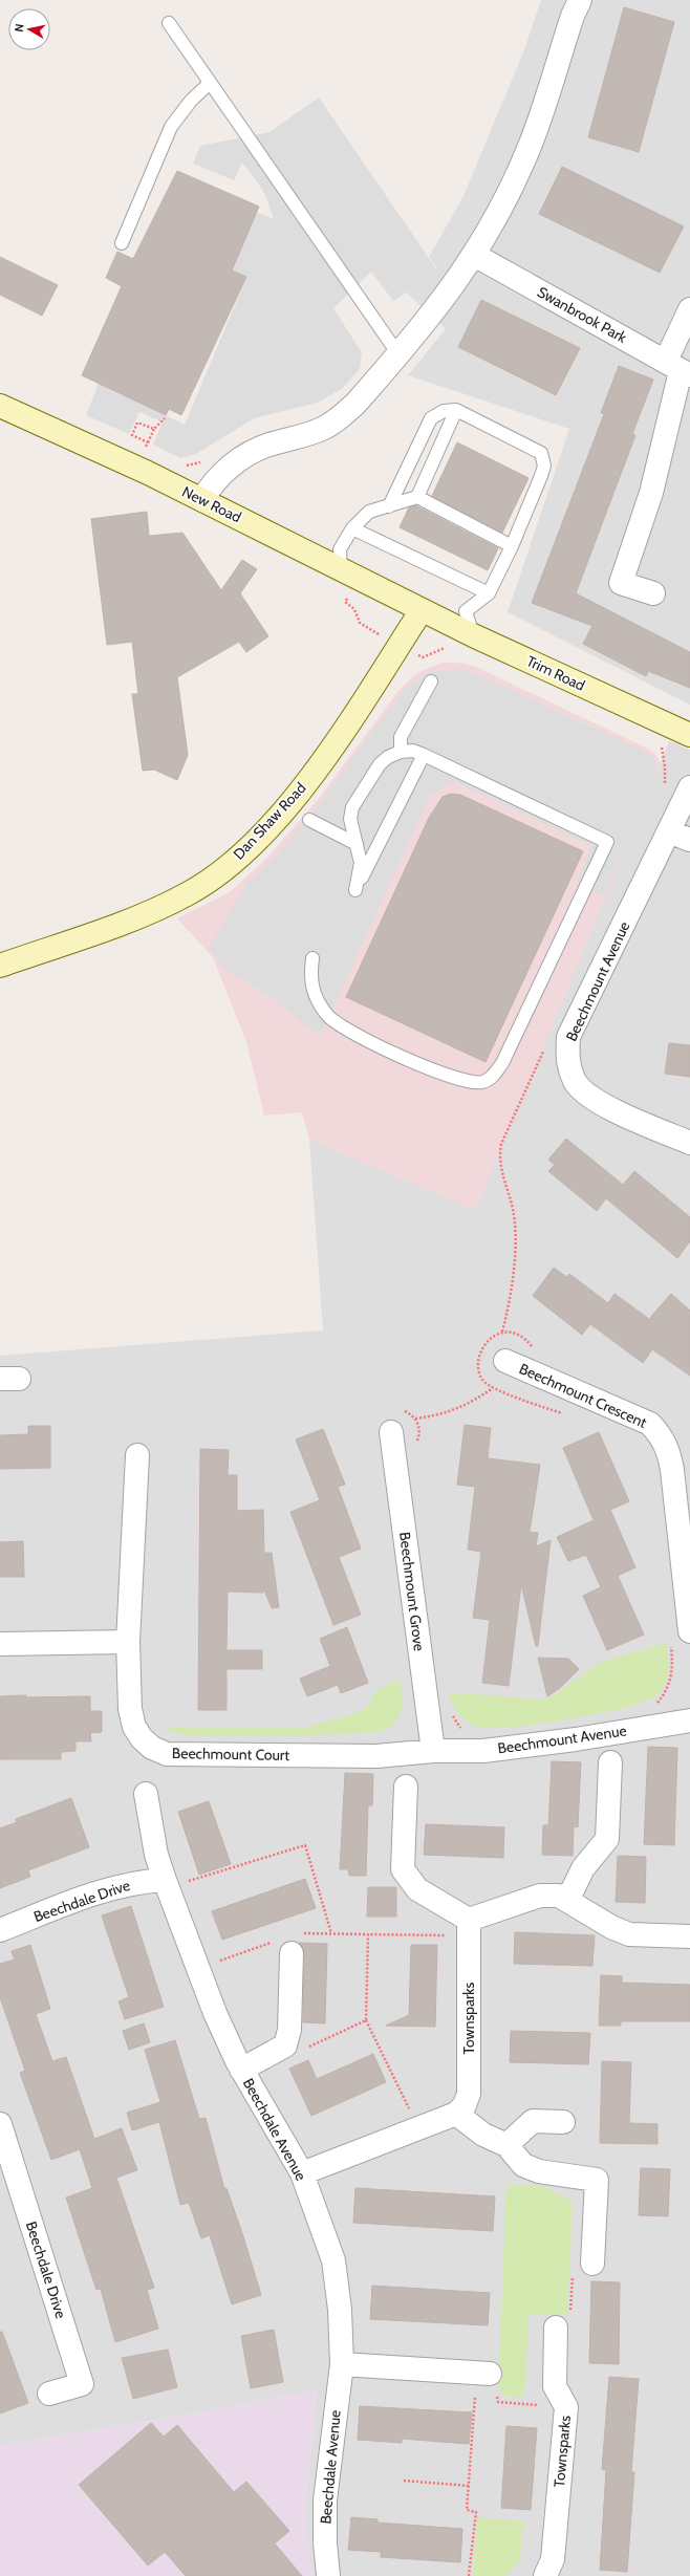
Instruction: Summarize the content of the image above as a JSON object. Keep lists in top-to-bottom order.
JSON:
{
  "streets": {
    "main road": ["New Road", "Trim Road", "Dan Shaw Road"],
    "street": [
      "Swanbrook Park",
      "Beechmount Avenue",
      "Beechmount Crescent",
      "Beechmount Grove",
      "Beechmount Court",
      "Beechdale Drive",
      "Townsparks",
      "Beechdale Avenue"
    ]
  },
  "crossings": [
    ["New Road", "Trim Road"],
    ["New Road", "Dan Shaw Road"],
    ["Trim Road", "Dan Shaw Road"],
    ["Beechmount Avenue", "Beechmount Grove"],
    ["Beechmount Avenue", "Beechmount Court"],
    ["Beechmount Grove", "Beechmount Court"],
    ["Beechdale Drive", "Beechdale Avenue"]
  ],
  "north": "left"
}
